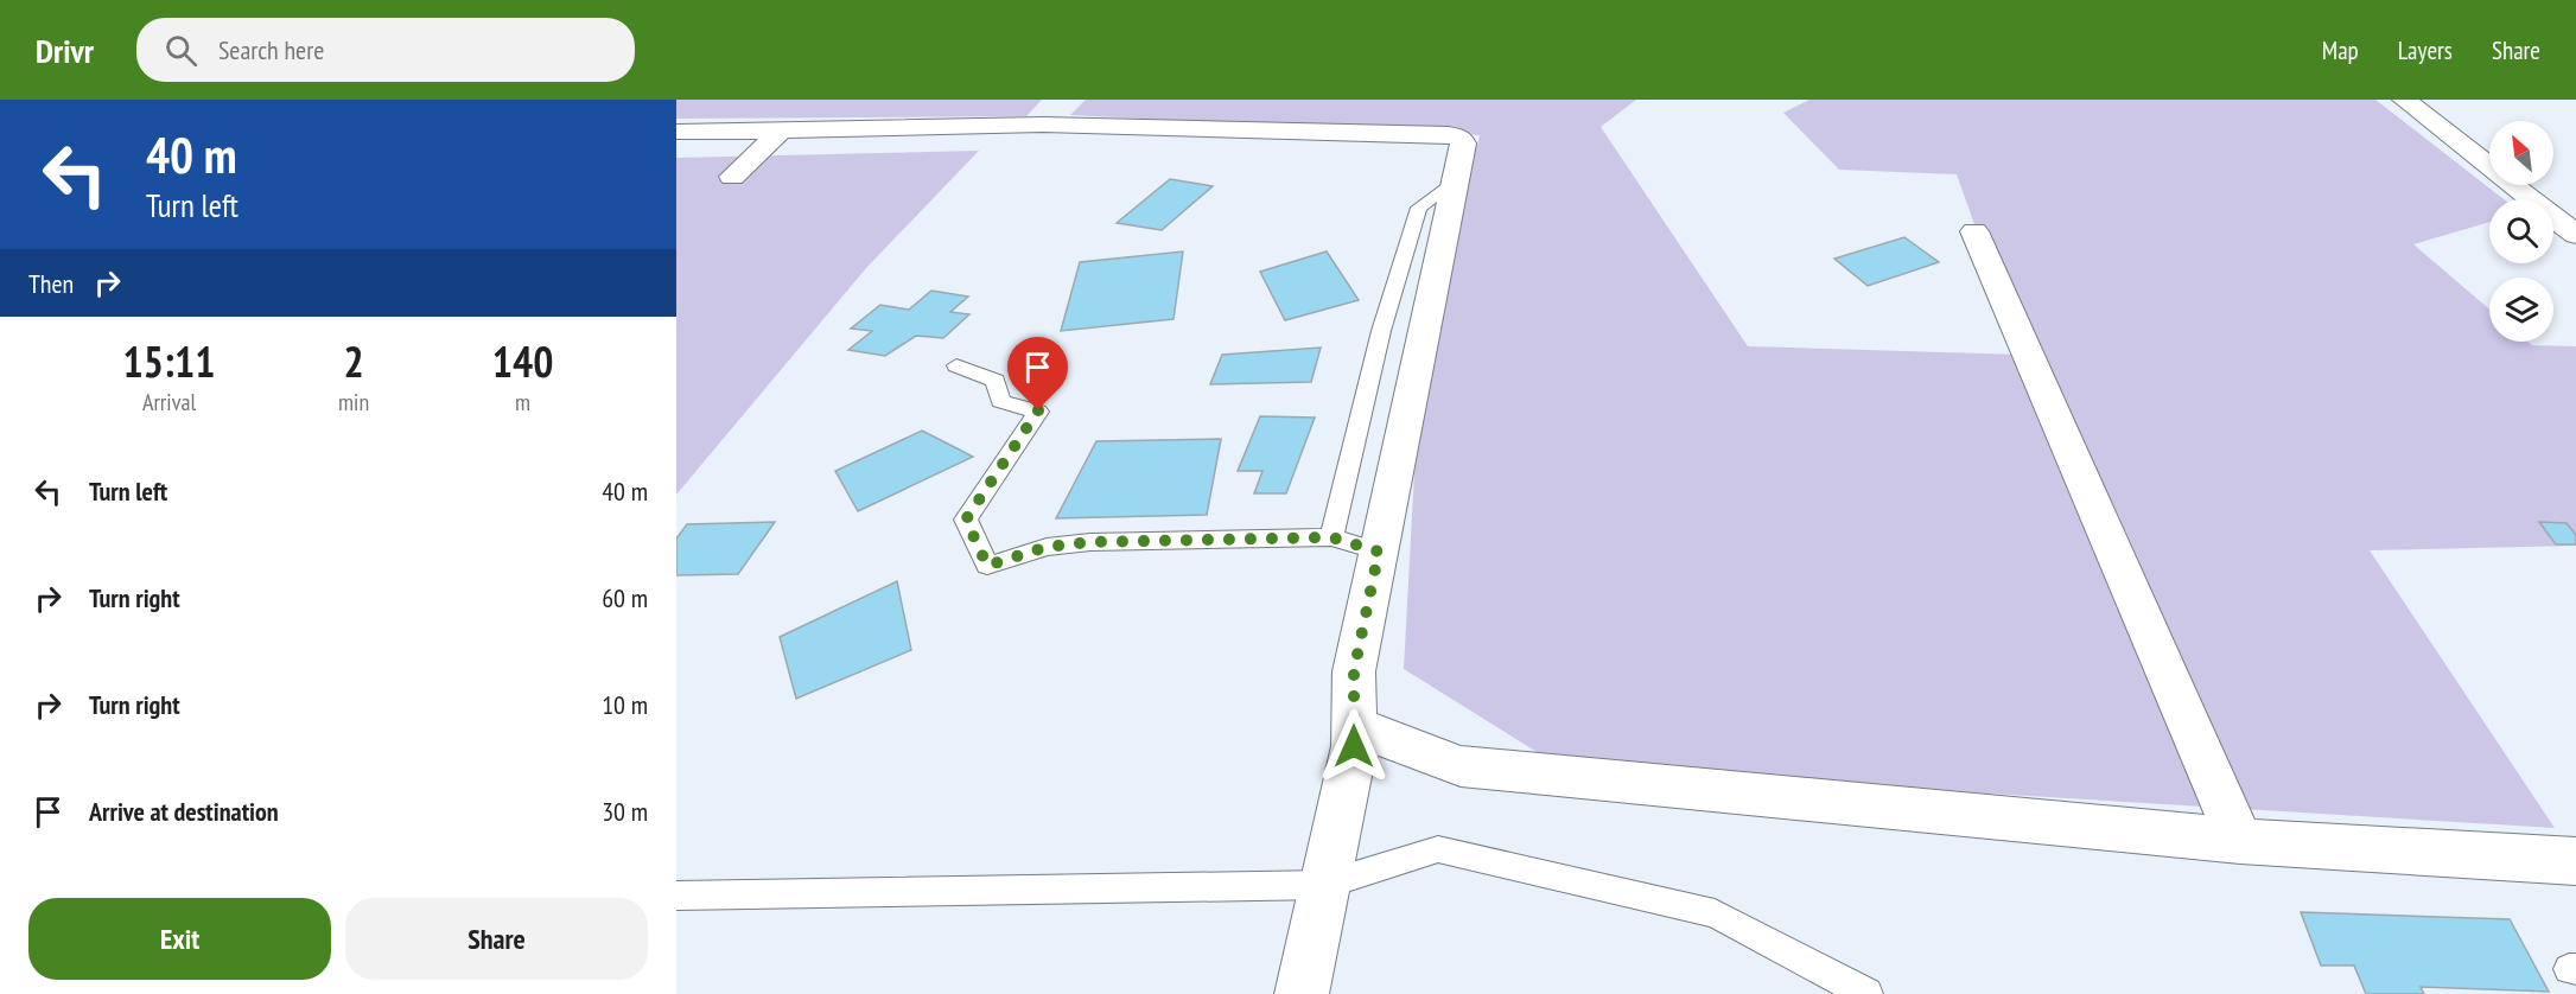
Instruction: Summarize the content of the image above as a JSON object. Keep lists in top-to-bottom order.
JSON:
{
  "north": "top left",
  "page": {
    "header": "Drivr",
    "search": "Search here",
    "nav": ["Map", "Layers", "Share"],
    "turn": ["40 m", "Turn left"],
    "then": "Then",
    "eta": [
      "15:11",
      "Arrival",
      "2",
      "min",
      "140",
      "m"
    ],
    "list": [
      {
        "name": "Turn left",
        "value": "40 m"
      },
      {
        "name": "Turn right",
        "value": "60 m"
      },
      {
        "name": "Turn right",
        "value": "10 m"
      },
      {
        "name": "Arrive at destination",
        "value": "30 m"
      }
    ],
    "buttons": ["Exit", "Share"]
  }
}
